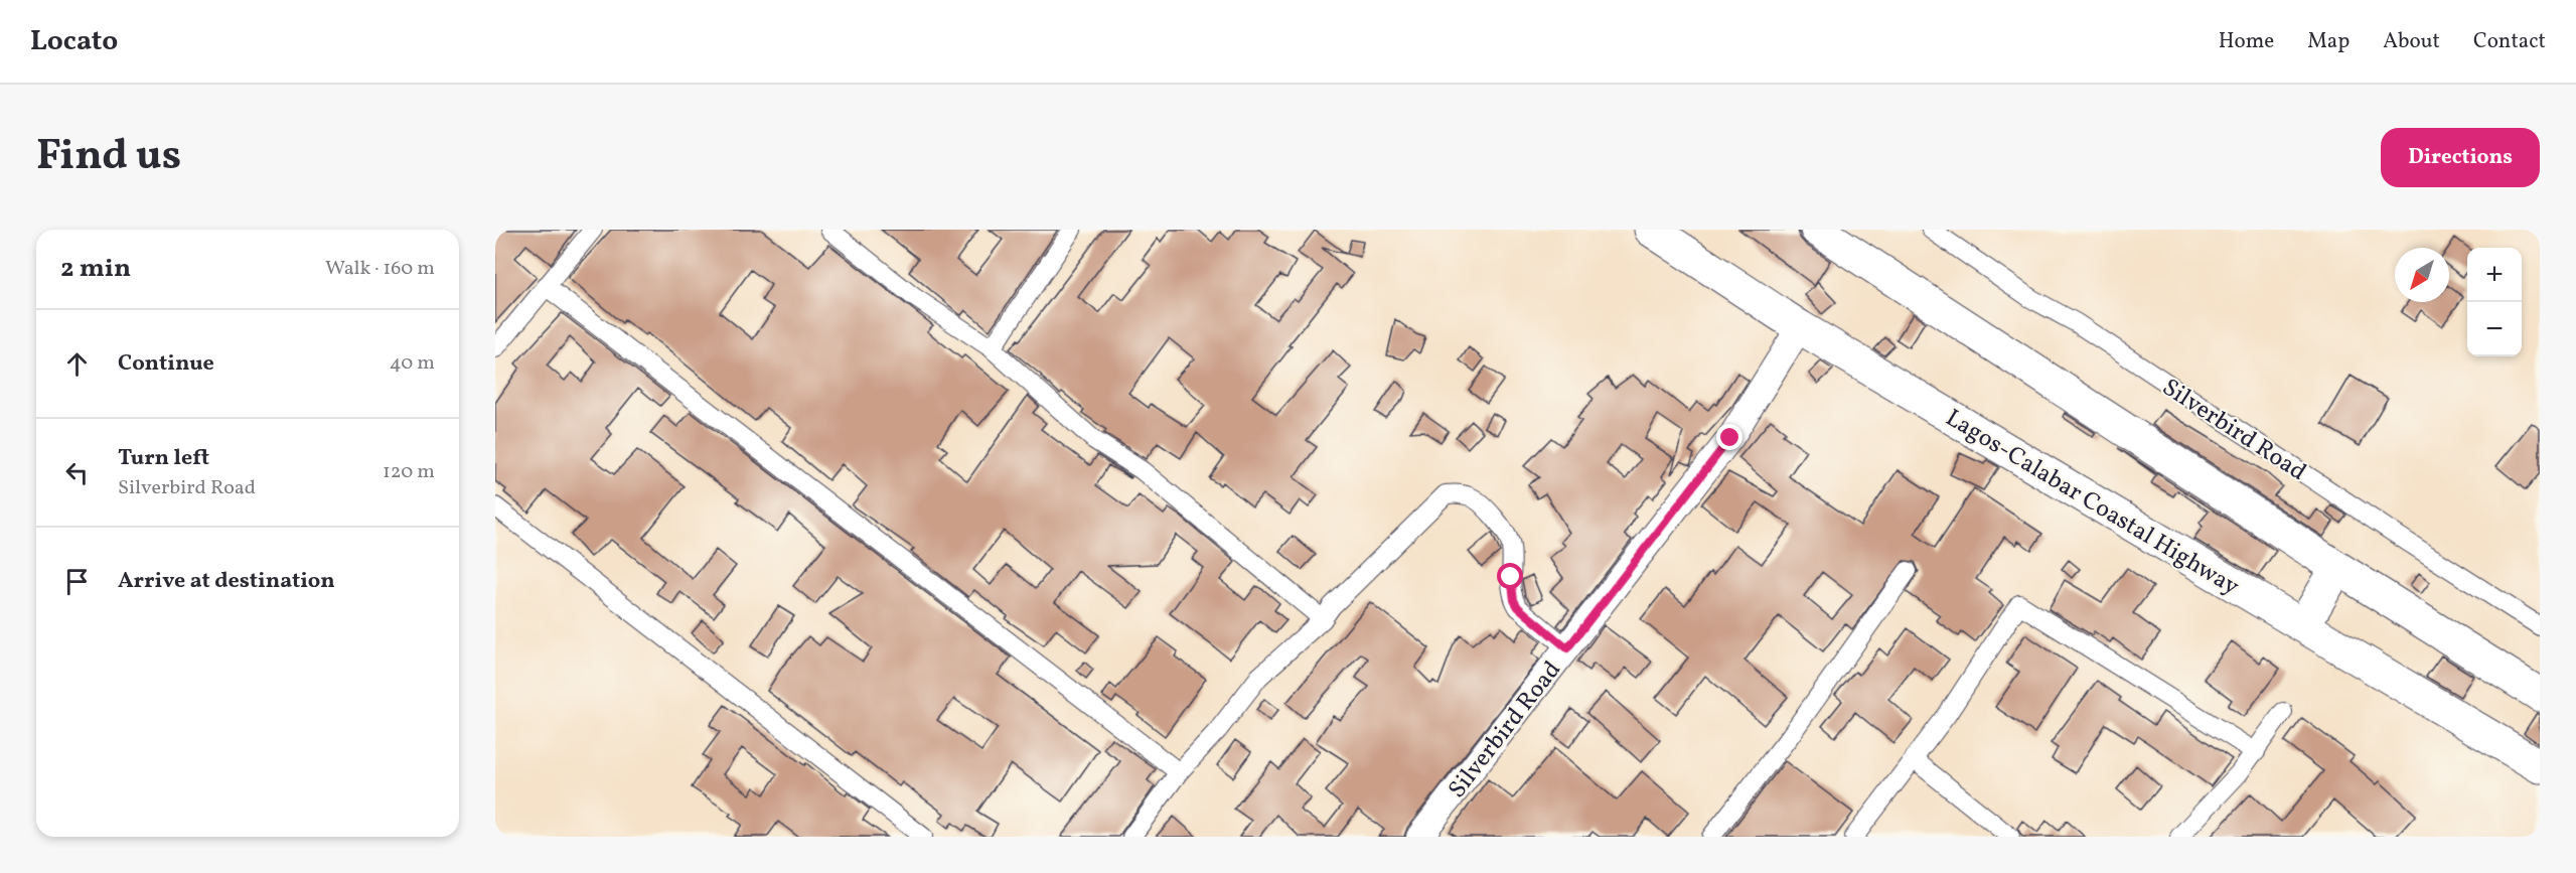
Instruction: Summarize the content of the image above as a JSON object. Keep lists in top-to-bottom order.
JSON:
{
  "streets": {
    "highway": ["Lagos-Calabar Coastal Highway"],
    "street": ["Silverbird Road"]
  },
  "crossings": [
    ["Silverbird Road", "Lagos-Calabar Coastal Highway"]
  ],
  "north": "bottom left",
  "page": {
    "header": "Locato",
    "nav": [
      "Home",
      "Map",
      "About",
      "Contact"
    ],
    "title": "Find us",
    "buttons": "Directions",
    "heading": ["2 min", "Walk · 160 m"],
    "map_buttons": ["+", "−"],
    "list": [
      ["Continue", "40 m"],
      ["Turn left", "Silverbird Road", "120 m"],
      "Arrive at destination"
    ]
  }
}
